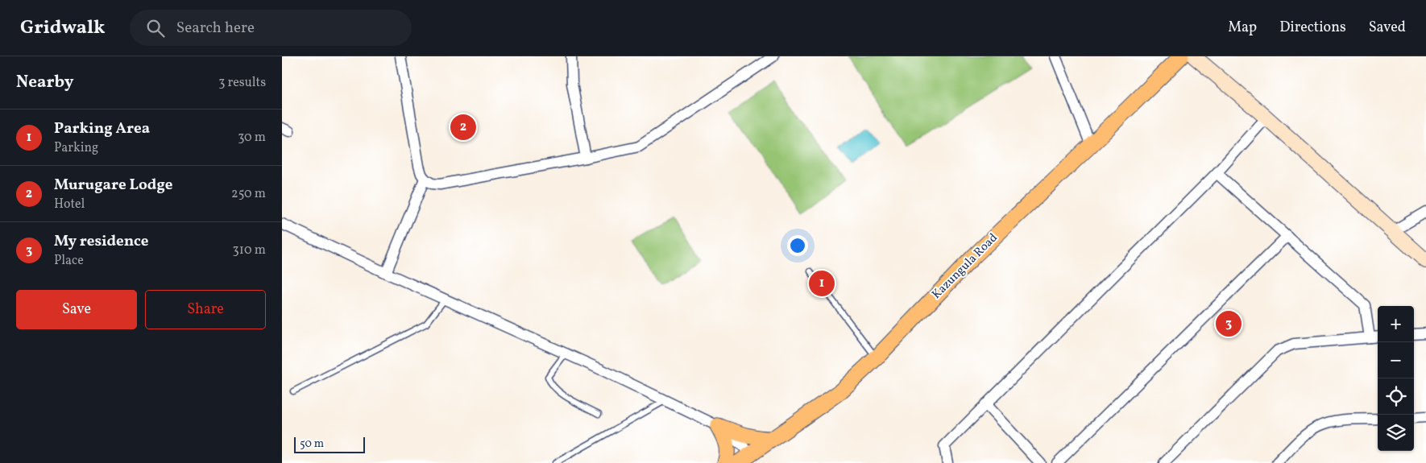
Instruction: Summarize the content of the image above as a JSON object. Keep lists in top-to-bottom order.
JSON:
{
  "streets": {
    "main road": ["Kazungula Road"]
  },
  "scale_bar": "50 m",
  "page": {
    "header": "Gridwalk",
    "search": "Search here",
    "nav": ["Map", "Directions", "Saved"],
    "heading": ["Nearby", "3 results"],
    "list": [
      {
        "mark": "1",
        "name": "Parking Area",
        "note": "Parking",
        "value": "30 m"
      },
      {
        "mark": "2",
        "name": "Murugare Lodge",
        "note": "Hotel",
        "value": "250 m"
      },
      {
        "mark": "3",
        "name": "My residence",
        "note": "Place",
        "value": "310 m"
      }
    ],
    "pins": ["2", "1", "3"],
    "buttons": ["Save", "Share"],
    "map_buttons": ["+", "−"],
    "scale": "50 m"
  }
}
